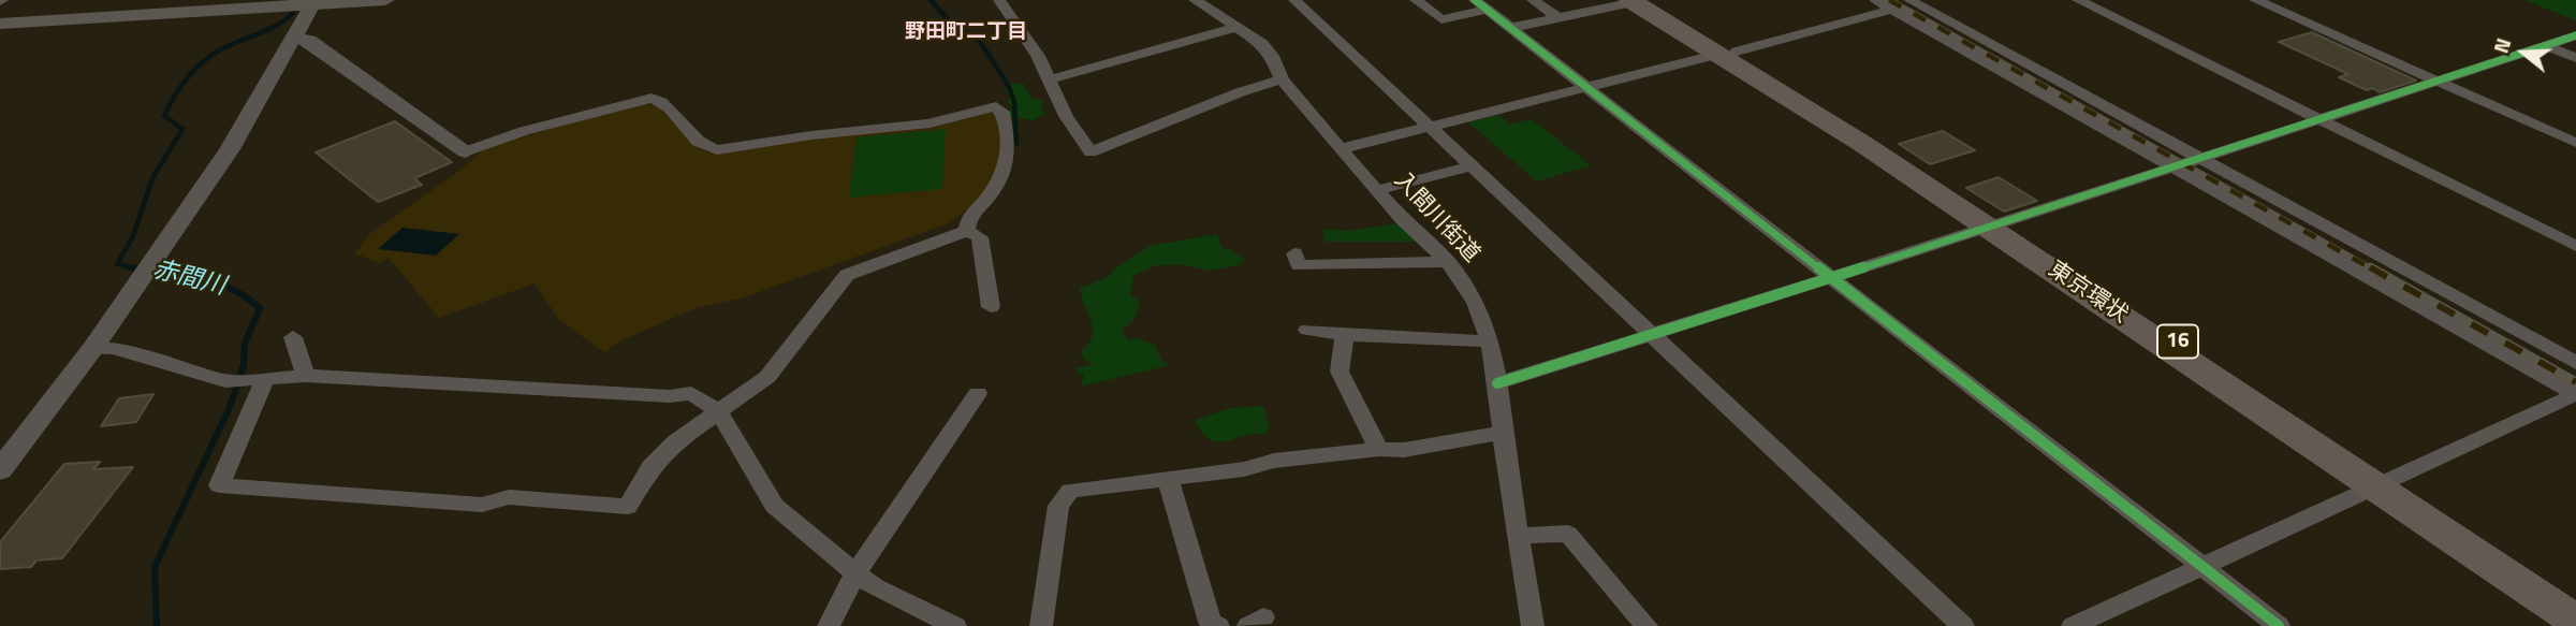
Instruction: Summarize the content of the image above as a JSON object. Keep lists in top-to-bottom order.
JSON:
{
  "streets": {
    "highway": ["東京環状", "16"],
    "street": ["入間川街道"]
  },
  "districts": ["野田町二丁目"],
  "water": ["赤間川"],
  "north": "left"
}
